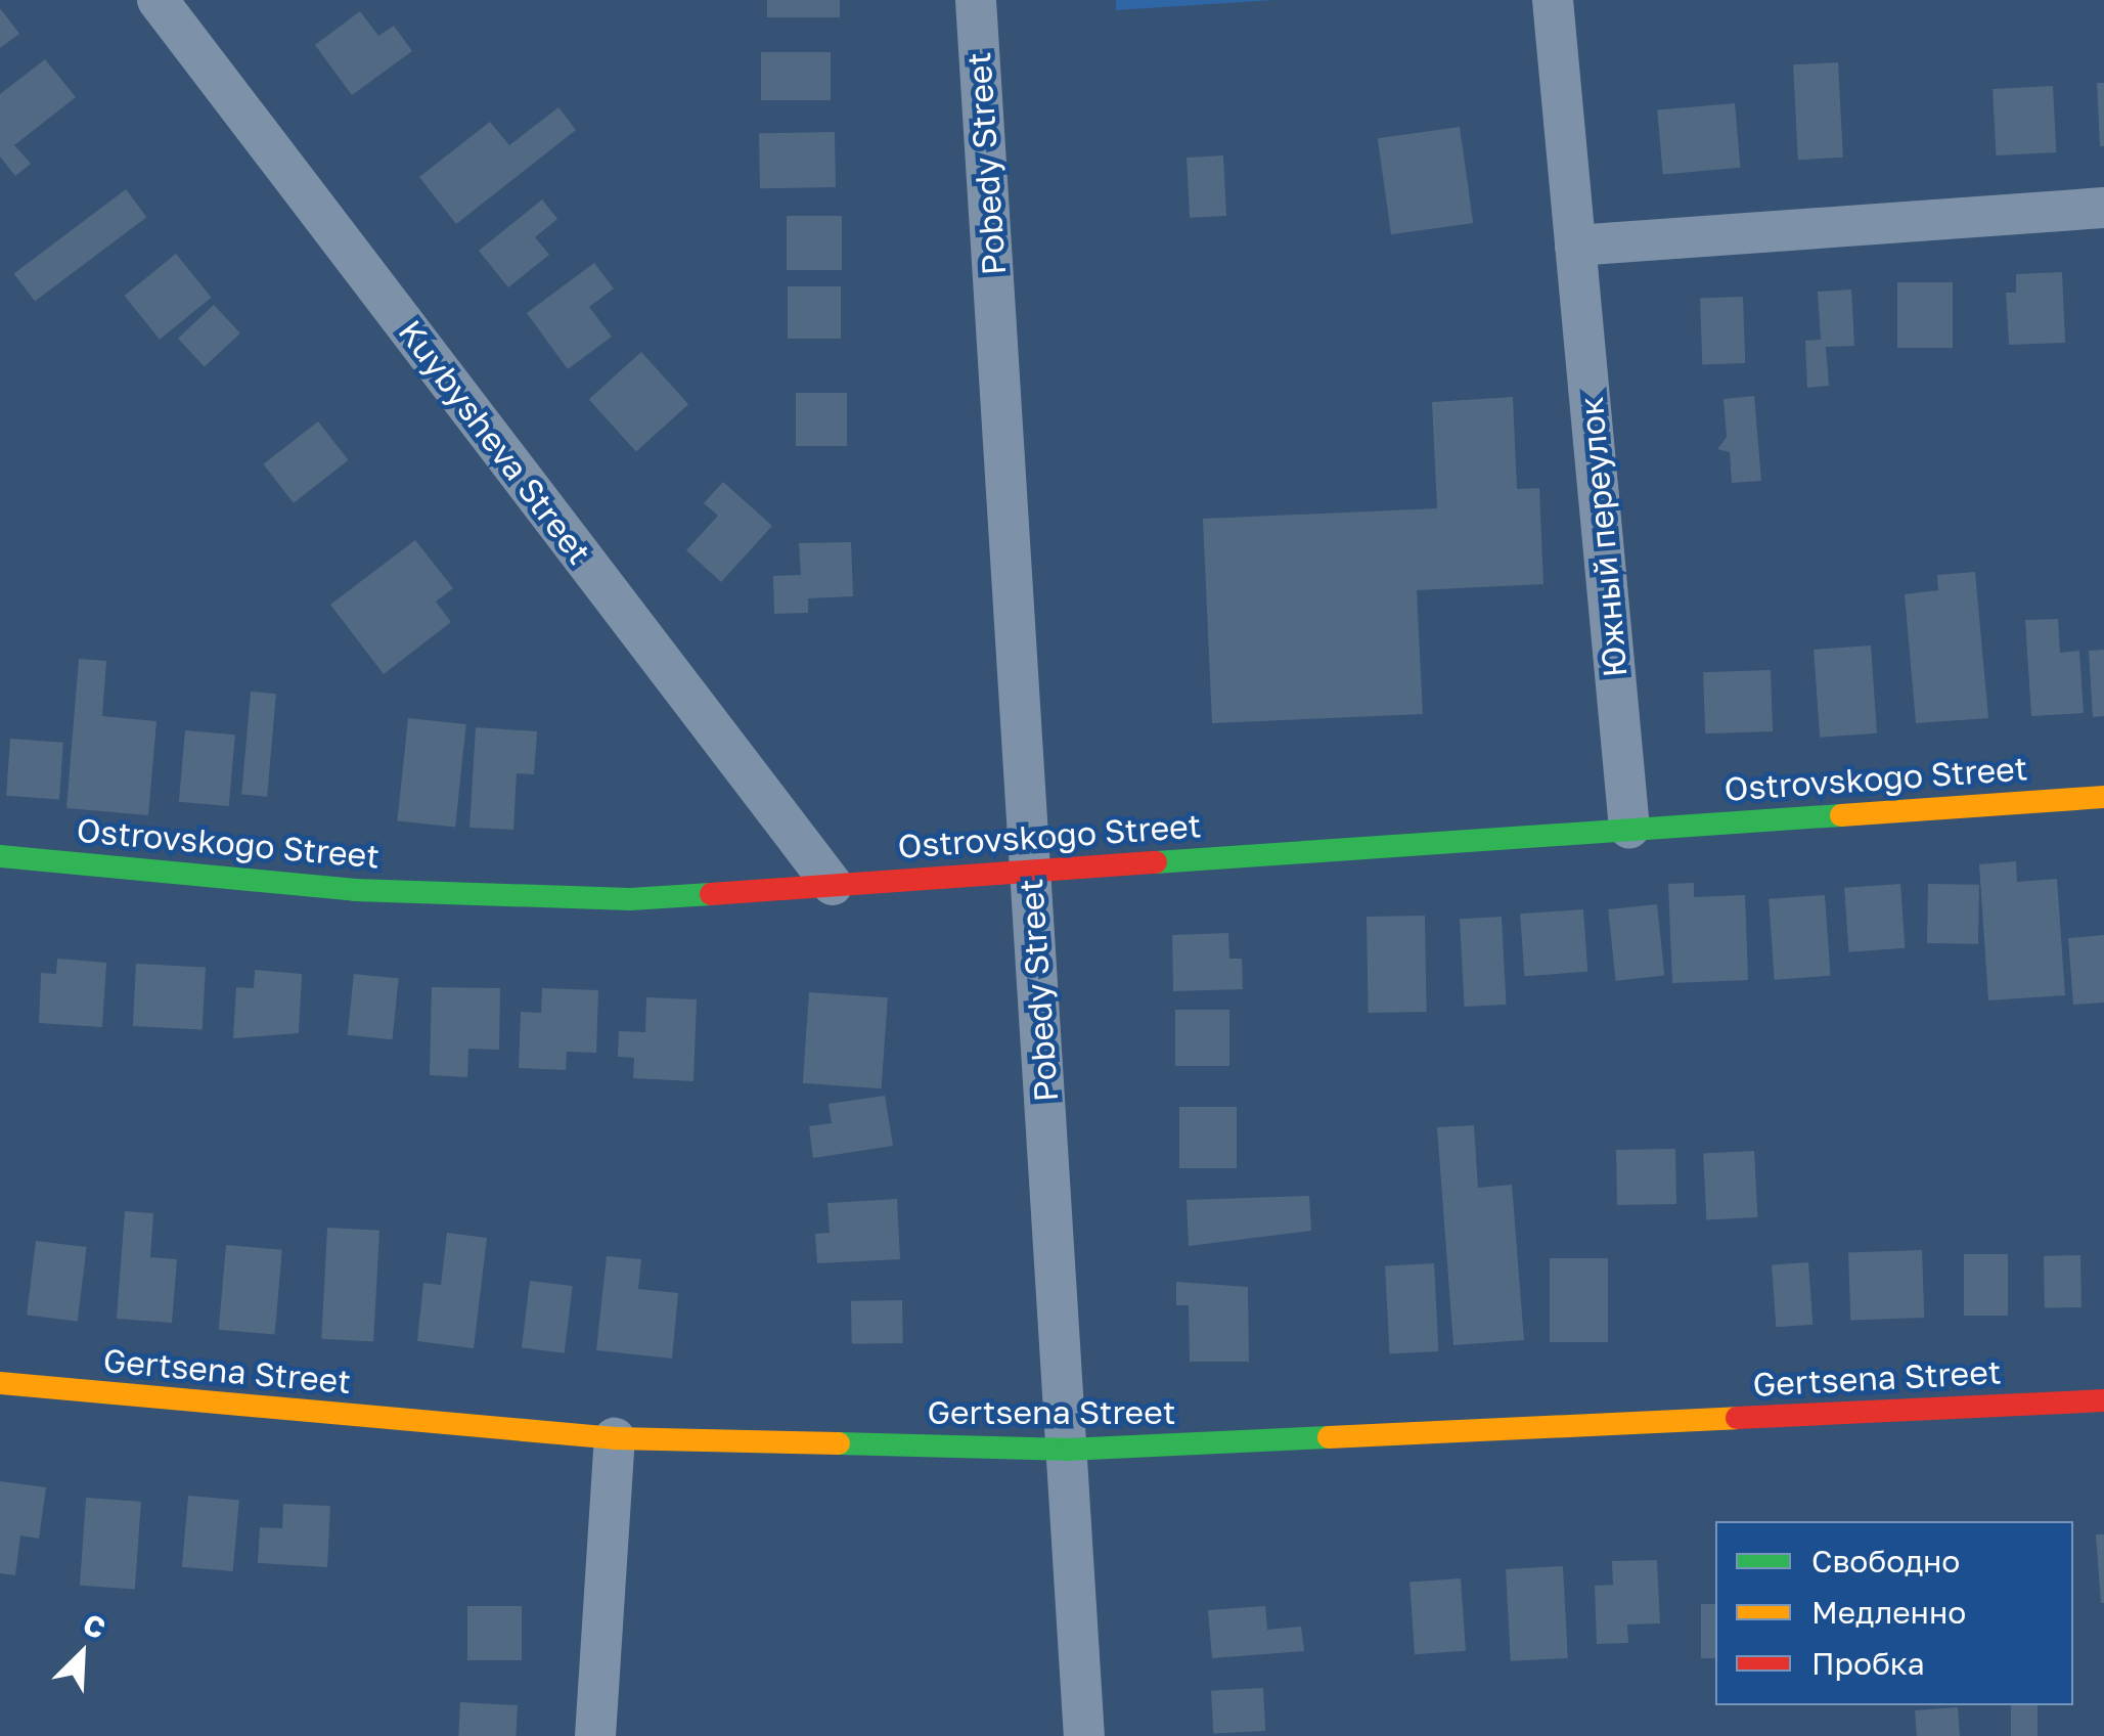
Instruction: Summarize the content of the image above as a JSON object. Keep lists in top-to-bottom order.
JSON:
{
  "streets": {
    "main road": ["Ostrovskogo Street", "Gertsena Street"],
    "street": ["Pobedy Street", "Kuybysheva Street", "Южный переулок"]
  },
  "crossings": [
    ["Pobedy Street", "Ostrovskogo Street"],
    ["Pobedy Street", "Gertsena Street"],
    ["Kuybysheva Street", "Ostrovskogo Street"],
    ["Южный переулок", "Ostrovskogo Street"]
  ],
  "legend": ["Свободно", "Медленно", "Пробка"],
  "north": "top right"
}
